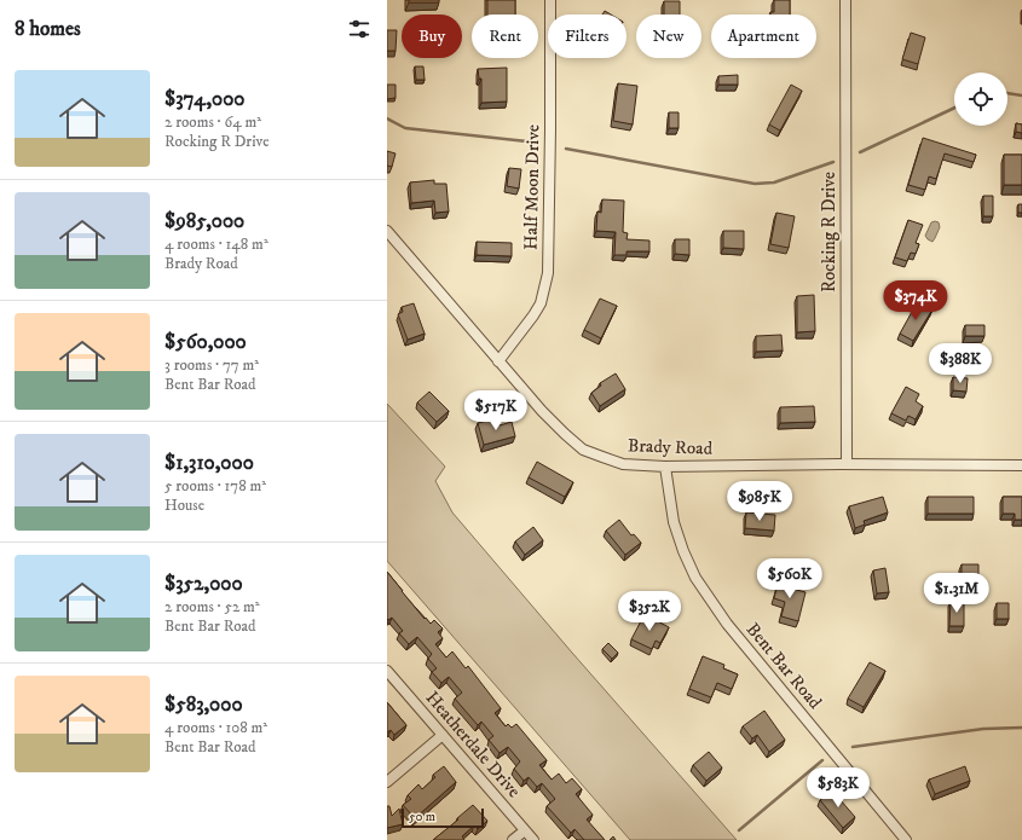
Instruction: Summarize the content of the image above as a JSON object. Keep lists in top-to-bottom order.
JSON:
{
  "streets": {
    "street": [
      "Half Moon Drive",
      "Rocking R Drive",
      "Brady Road",
      "Bent Bar Road",
      "Heatherdale Drive"
    ]
  },
  "crossings": [
    ["Half Moon Drive", "Brady Road"],
    ["Rocking R Drive", "Brady Road"],
    ["Brady Road", "Bent Bar Road"]
  ],
  "scale_bar": "50 m",
  "page": {
    "heading": "8 homes",
    "chip": [
      "Buy",
      "Rent",
      "Filters",
      "New",
      "Apartment"
    ],
    "list": [
      {
        "name": "$374,000",
        "note": "2 rooms · 64 m² · Rocking R Drive"
      },
      {
        "name": "$985,000",
        "note": "4 rooms · 148 m² · Brady Road"
      },
      {
        "name": "$560,000",
        "note": "3 rooms · 77 m² · Bent Bar Road"
      },
      {
        "name": "$1,310,000",
        "note": "5 rooms · 178 m² · House"
      },
      {
        "name": "$352,000",
        "note": "2 rooms · 52 m² · Bent Bar Road"
      },
      {
        "name": "$583,000",
        "note": "4 rooms · 108 m² · Bent Bar Road"
      }
    ],
    "price": [
      "$374K",
      "$388K",
      "$517K",
      "$985K",
      "$560K",
      "$1.31M",
      "$352K",
      "$583K"
    ],
    "scale": "50 m"
  }
}
